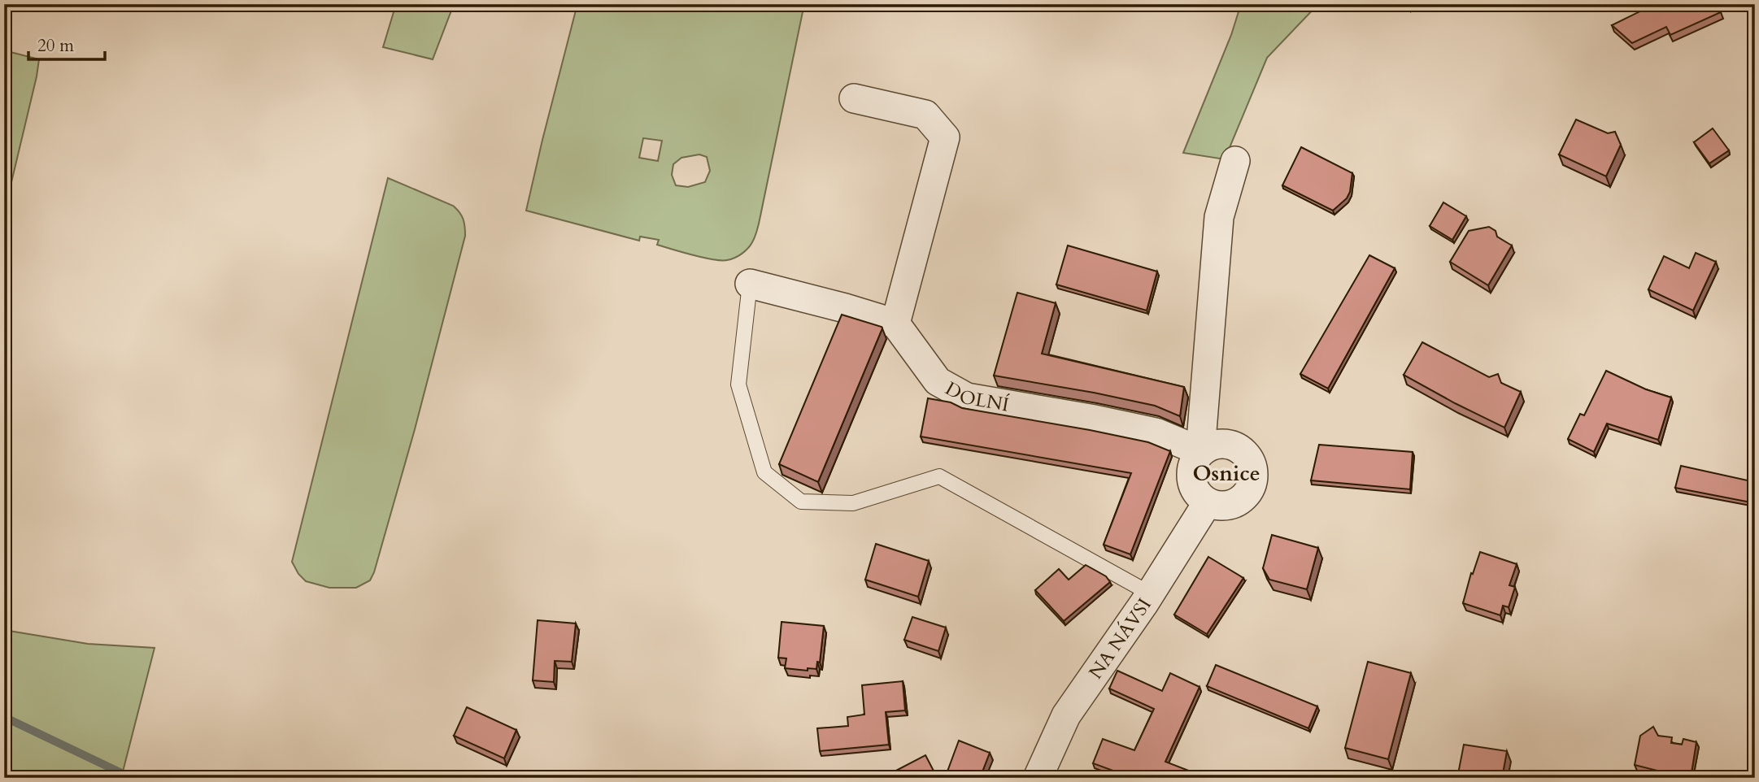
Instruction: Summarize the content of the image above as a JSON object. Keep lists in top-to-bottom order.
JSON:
{
  "streets": {
    "street": ["DOLNÍ", "NA NÁVSI"]
  },
  "crossings": [
    ["DOLNÍ", "NA NÁVSI"]
  ],
  "districts": ["Osnice"],
  "scale_bar": "20 m"
}
